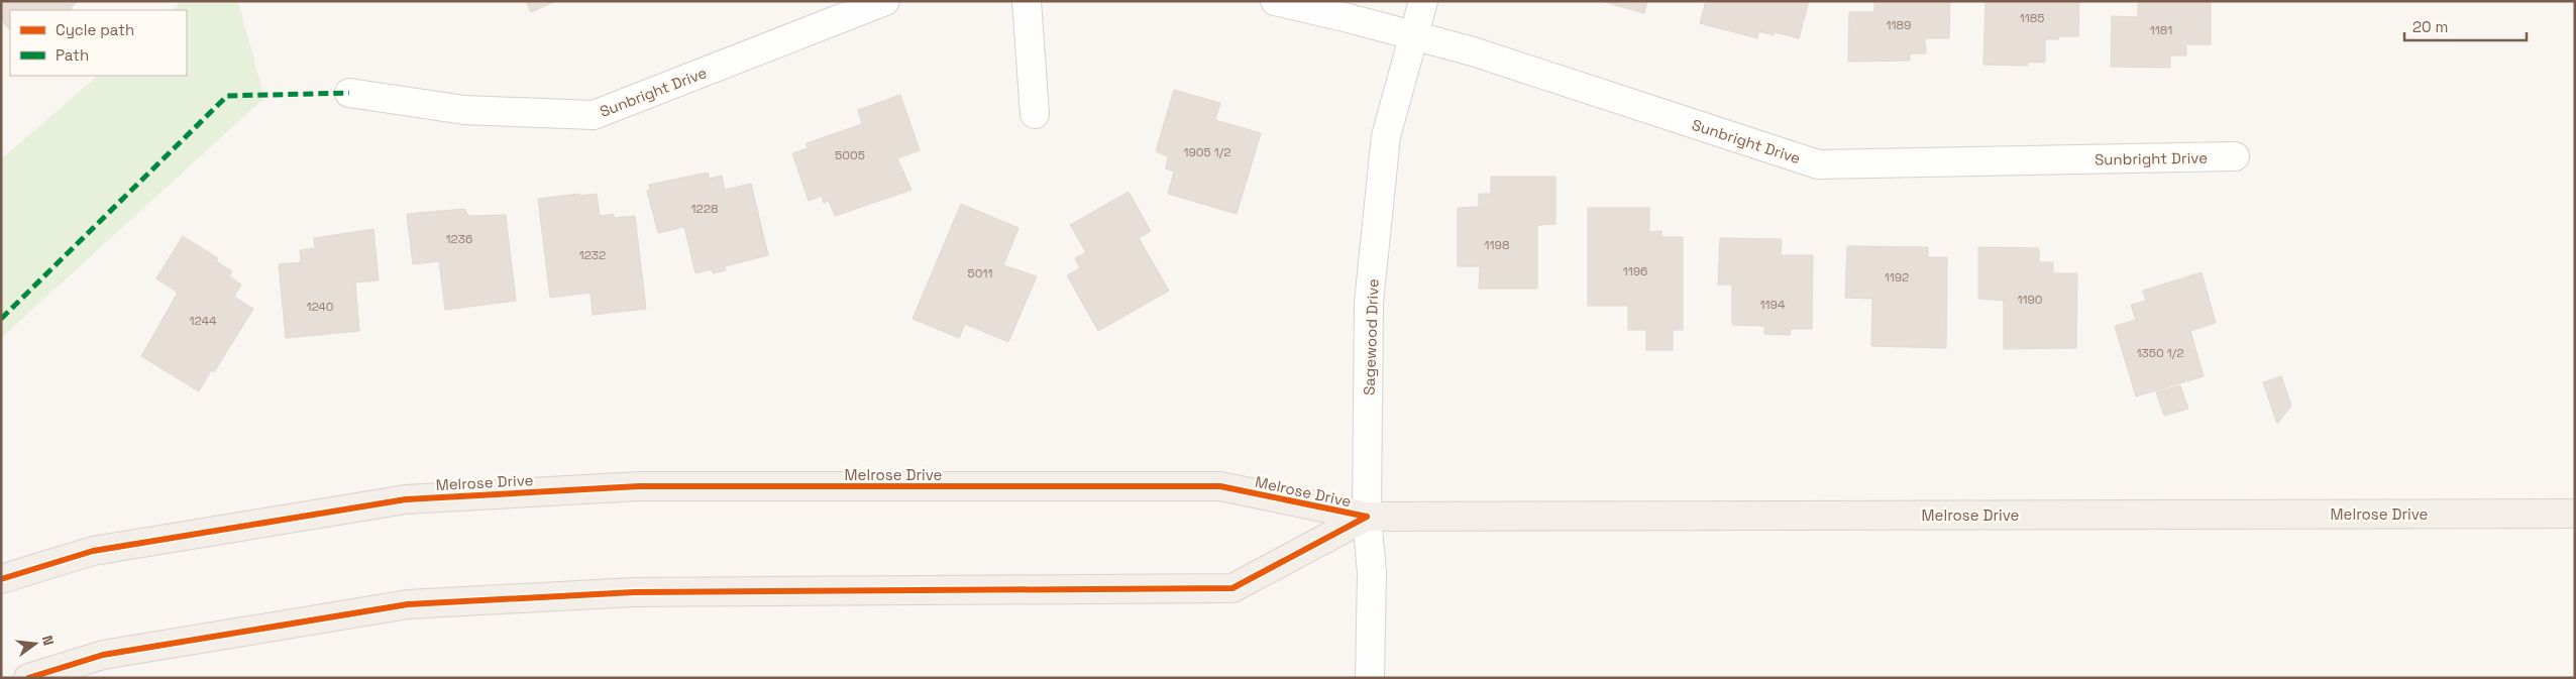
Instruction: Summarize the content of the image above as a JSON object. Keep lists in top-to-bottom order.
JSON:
{
  "streets": {
    "main road": ["Melrose Drive"],
    "street": ["Sunbright Drive", "Sagewood Drive"]
  },
  "crossings": [
    ["Sunbright Drive", "Sagewood Drive"],
    ["Sagewood Drive", "Melrose Drive"]
  ],
  "house_numbers": [
    "1185",
    "1189",
    "1181",
    "1905 1/2",
    "5005",
    "1228",
    "1236",
    "1198",
    "1232",
    "1196",
    "5011",
    "1192",
    "1190",
    "1194",
    "1240",
    "1244",
    "1350 1/2"
  ],
  "legend": ["Cycle path", "Path"],
  "scale_bar": "20 m",
  "north": "right"
}
